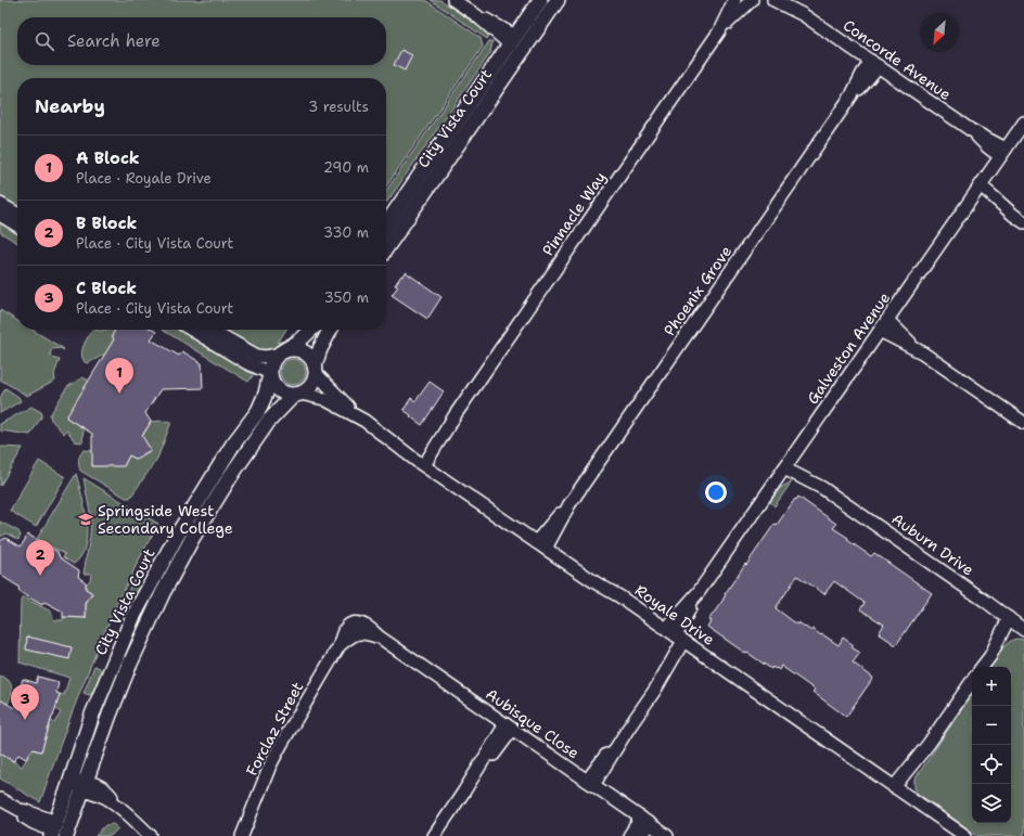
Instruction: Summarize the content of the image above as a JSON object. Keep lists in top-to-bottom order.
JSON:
{
  "streets": {
    "street": [
      "Concorde Avenue",
      "City Vista Court",
      "Pinnacle Way",
      "Phoenix Grove",
      "Galveston Avenue",
      "Auburn Drive",
      "Royale Drive",
      "Aubisque Close",
      "Forclaz Street"
    ]
  },
  "crossings": [
    ["Concorde Avenue", "Phoenix Grove"],
    ["Concorde Avenue", "Galveston Avenue"],
    ["Pinnacle Way", "Royale Drive"],
    ["Phoenix Grove", "Royale Drive"],
    ["Galveston Avenue", "Auburn Drive"],
    ["Galveston Avenue", "Royale Drive"],
    ["Galveston Avenue", "Aubisque Close"],
    ["Aubisque Close", "Forclaz Street"]
  ],
  "places": {
    "school or university": ["Springside West Secondary College"]
  },
  "north": "bottom left",
  "page": {
    "search": "Search here",
    "heading": ["Nearby", "3 results"],
    "list": [
      {
        "mark": "1",
        "name": "A Block",
        "note": "Place · Royale Drive",
        "value": "290 m"
      },
      {
        "mark": "2",
        "name": "B Block",
        "note": "Place · City Vista Court",
        "value": "330 m"
      },
      {
        "mark": "3",
        "name": "C Block",
        "note": "Place · City Vista Court",
        "value": "350 m"
      }
    ],
    "pins": ["1", "2", "3"],
    "map_buttons": ["+", "−"]
  }
}
